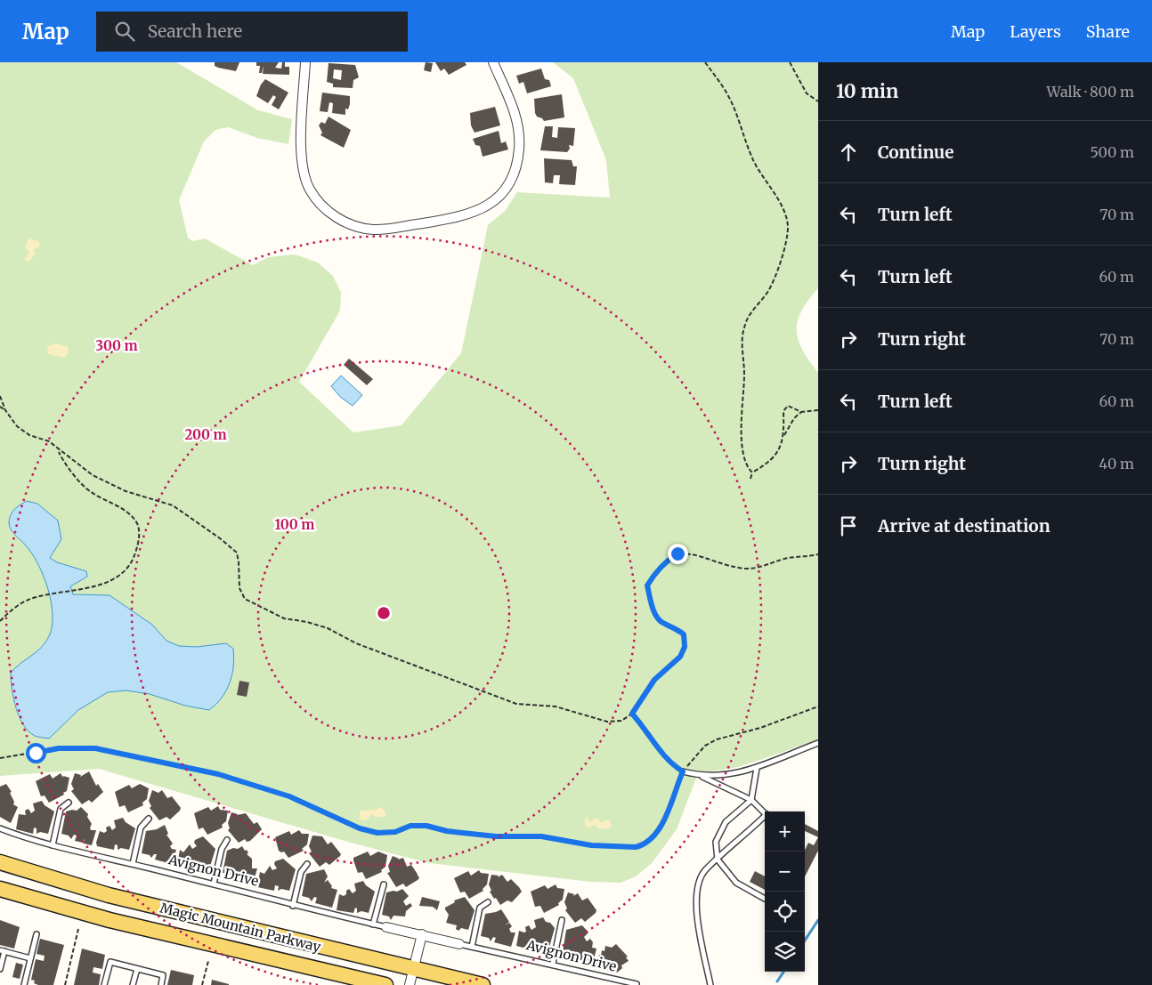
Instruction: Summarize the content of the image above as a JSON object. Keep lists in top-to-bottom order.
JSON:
{
  "streets": {
    "main road": ["Magic Mountain Parkway"],
    "street": ["Avignon Drive"]
  },
  "page": {
    "header": "Map",
    "search": "Search here",
    "nav": ["Map", "Layers", "Share"],
    "heading": ["10 min", "Walk · 800 m"],
    "list": [
      ["Continue", "500 m"],
      ["Turn left", "70 m"],
      ["Turn left", "60 m"],
      ["Turn right", "70 m"],
      ["Turn left", "60 m"],
      ["Turn right", "40 m"],
      "Arrive at destination"
    ],
    "map_buttons": ["+", "−"]
  },
  "rings": ["300 m", "200 m", "100 m"]
}
